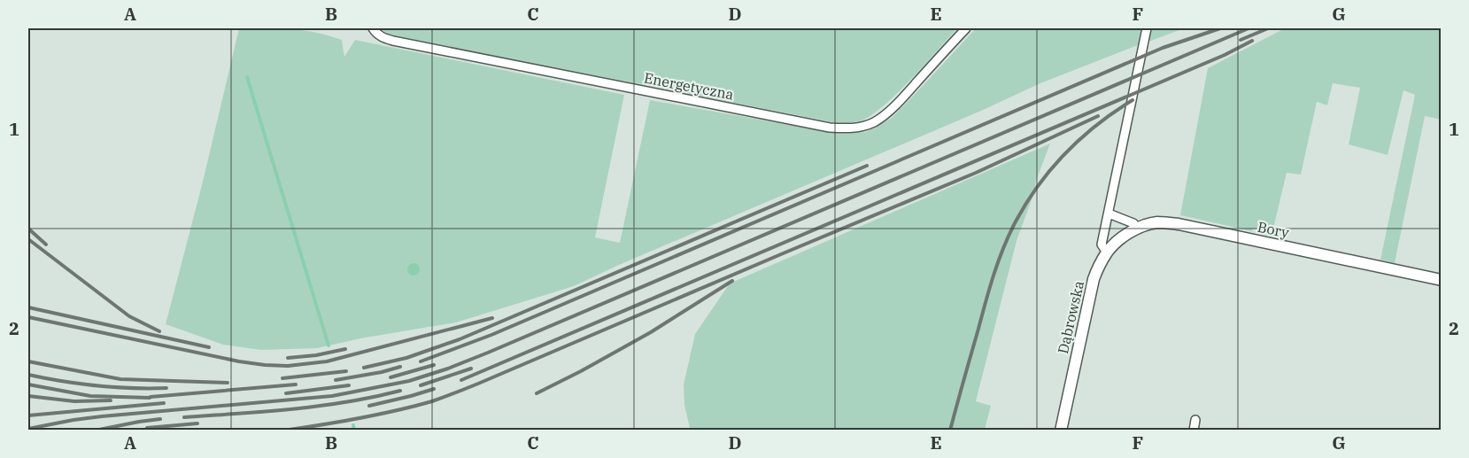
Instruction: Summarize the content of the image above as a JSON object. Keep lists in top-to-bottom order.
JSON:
{
  "streets": {
    "street": ["Energetyczna", "Bory", "Dąbrowska"]
  },
  "crossings": [
    ["Bory", "Dąbrowska"]
  ],
  "grid": {
    "columns": [
      "A",
      "B",
      "C",
      "D",
      "E",
      "F",
      "G"
    ],
    "rows": ["1", "2"]
  }
}
